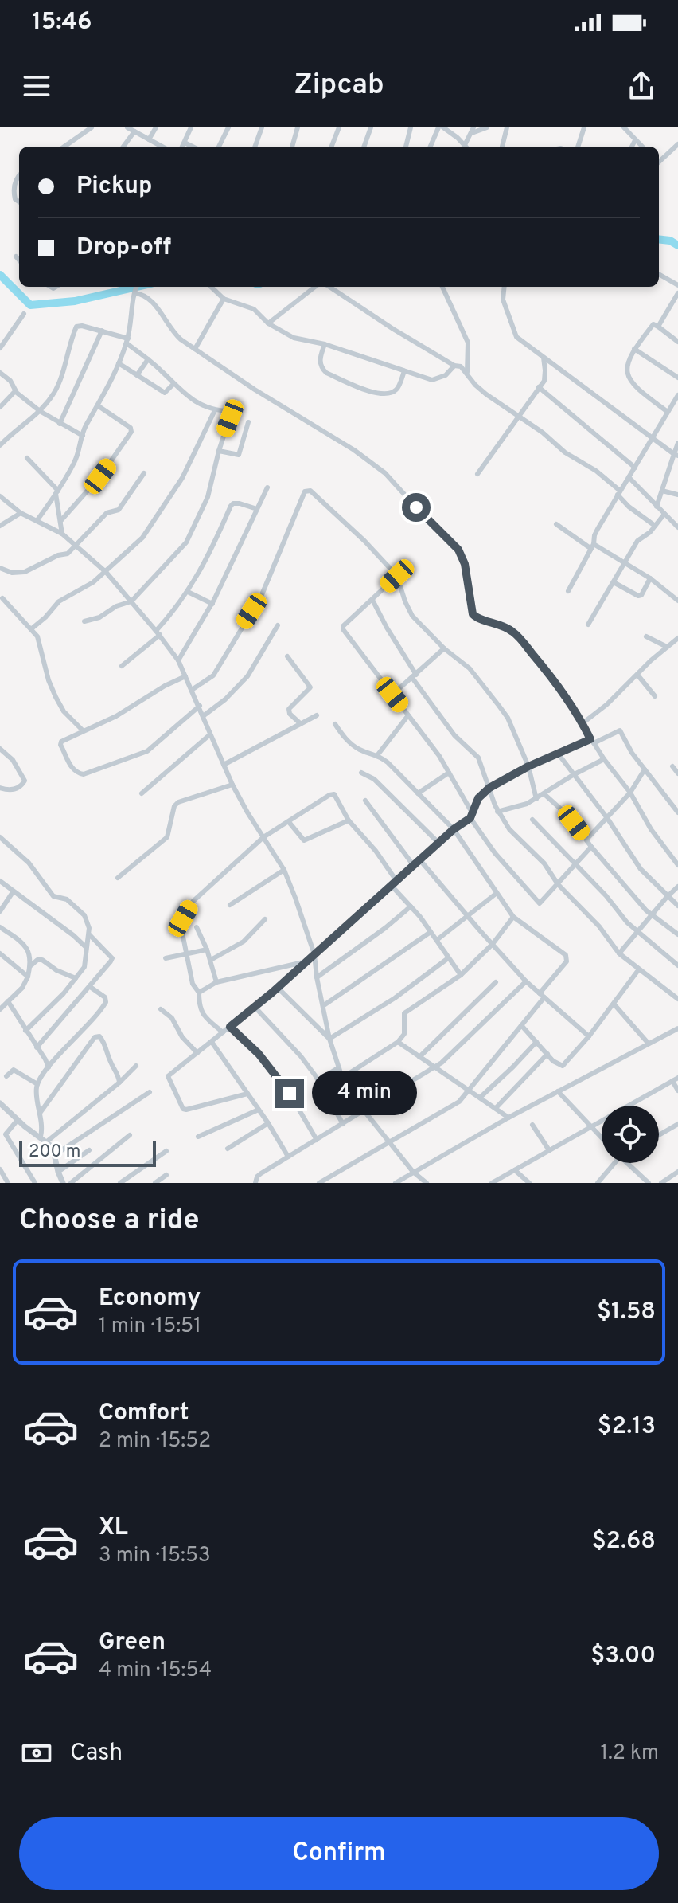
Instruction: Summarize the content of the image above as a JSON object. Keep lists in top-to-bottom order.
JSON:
{
  "scale_bar": "200 m",
  "page": {
    "status": "15:46",
    "header": "Zipcab",
    "banner": ["Pickup", "Drop-off"],
    "bubble": "4 min",
    "scale": "200 m",
    "heading": "Choose a ride",
    "list": [
      {
        "name": "Economy",
        "note": "1 min · 15:51",
        "value": "$1.58"
      },
      {
        "name": "Comfort",
        "note": "2 min · 15:52",
        "value": "$2.13"
      },
      {
        "name": "XL",
        "note": "3 min · 15:53",
        "value": "$2.68"
      },
      {
        "name": "Green",
        "note": "4 min · 15:54",
        "value": "$3.00"
      }
    ],
    "pay": ["Cash", "1.2 km"],
    "buttons": "Confirm"
  }
}
